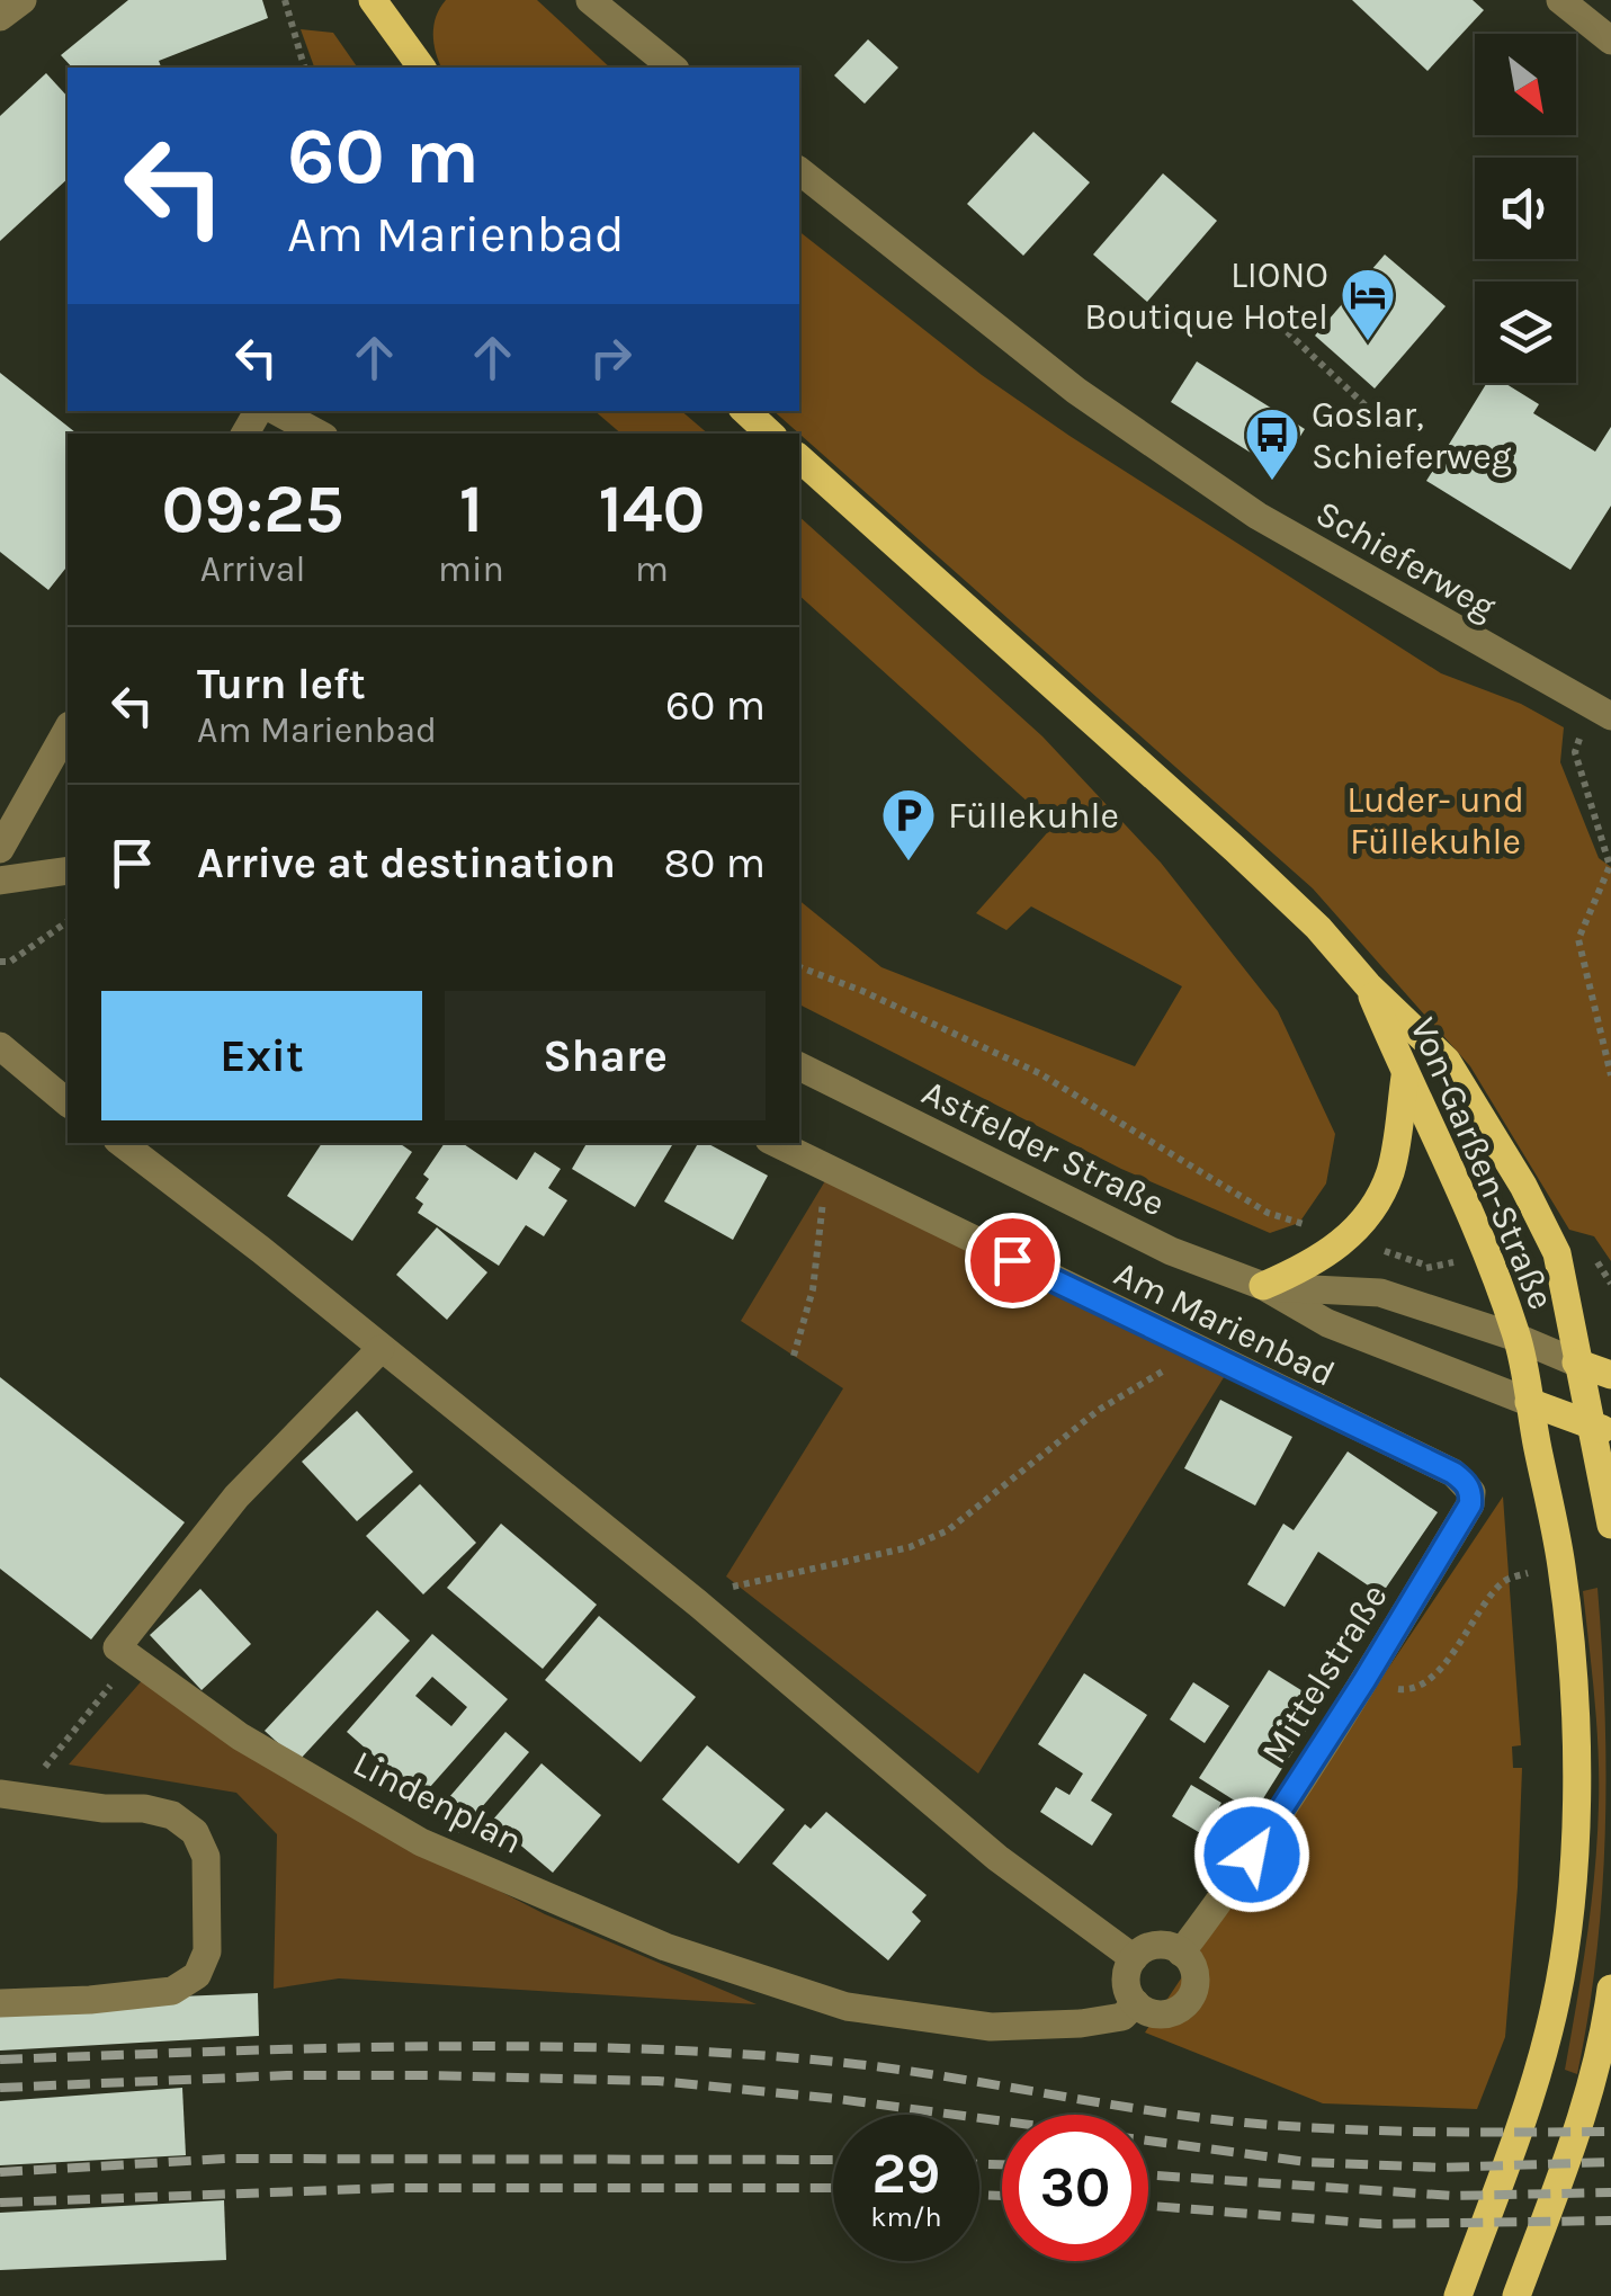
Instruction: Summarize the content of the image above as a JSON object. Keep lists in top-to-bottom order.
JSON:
{
  "streets": {
    "main road": ["Astfelder Straße", "Von-Garßen-Straße"],
    "street": [
      "Schieferweg",
      "Am Marienbad",
      "Mittelstraße",
      "Lindenplan"
    ]
  },
  "crossings": [
    ["Astfelder Straße", "Von-Garßen-Straße"],
    ["Am Marienbad", "Mittelstraße"],
    ["Mittelstraße", "Lindenplan"]
  ],
  "parks": ["Luder- und Füllekuhle"],
  "places": {
    "hotel": ["LIONO Boutique Hotel"],
    "bus stop": ["Goslar, Schieferweg"],
    "parking": ["Füllekuhle"]
  },
  "north": "bottom right",
  "page": {
    "turn": ["60 m", "Am Marienbad"],
    "eta": [
      "09:25",
      "Arrival",
      "1",
      "min",
      "140",
      "m"
    ],
    "list": [
      {
        "name": "Turn left",
        "note": "Am Marienbad",
        "value": "60 m"
      },
      {
        "name": "Arrive at destination",
        "value": "80 m"
      }
    ],
    "buttons": ["Exit", "Share"],
    "speed": "29 km/h",
    "limit": "30"
  }
}
